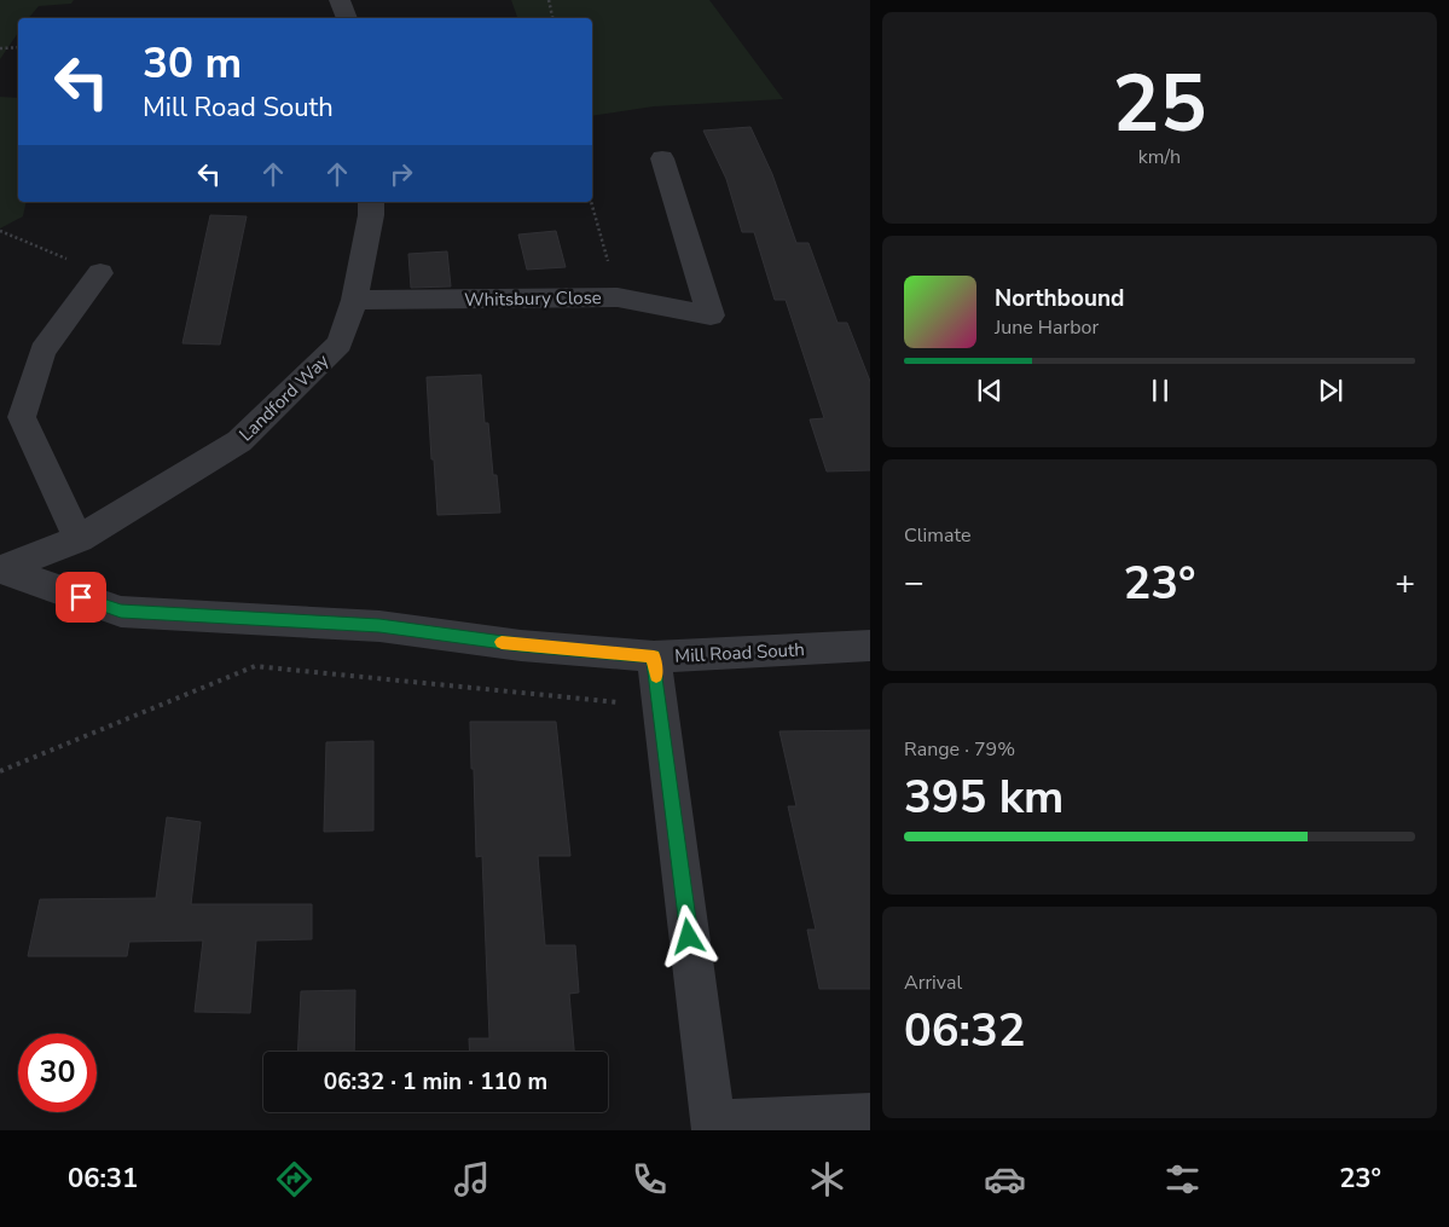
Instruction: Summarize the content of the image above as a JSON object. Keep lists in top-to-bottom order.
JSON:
{
  "streets": {
    "street": ["Whitsbury Close", "Landford Way", "Mill Road South"]
  },
  "crossings": [
    ["Whitsbury Close", "Landford Way"],
    ["Landford Way", "Mill Road South"]
  ],
  "page": {
    "tile": [
      ["25", "km/h"],
      "Climate",
      ["Range · 79%", "395 km"],
      ["Arrival", "06:32"]
    ],
    "turn": ["30 m", "Mill Road South"],
    "song": ["Northbound", "June Harbor"],
    "heat": ["−", "23°", "+"],
    "limit": "30",
    "trip": "06:32 · 1 min · 110 m",
    "tabs": ["06:31", "23°"]
  }
}
